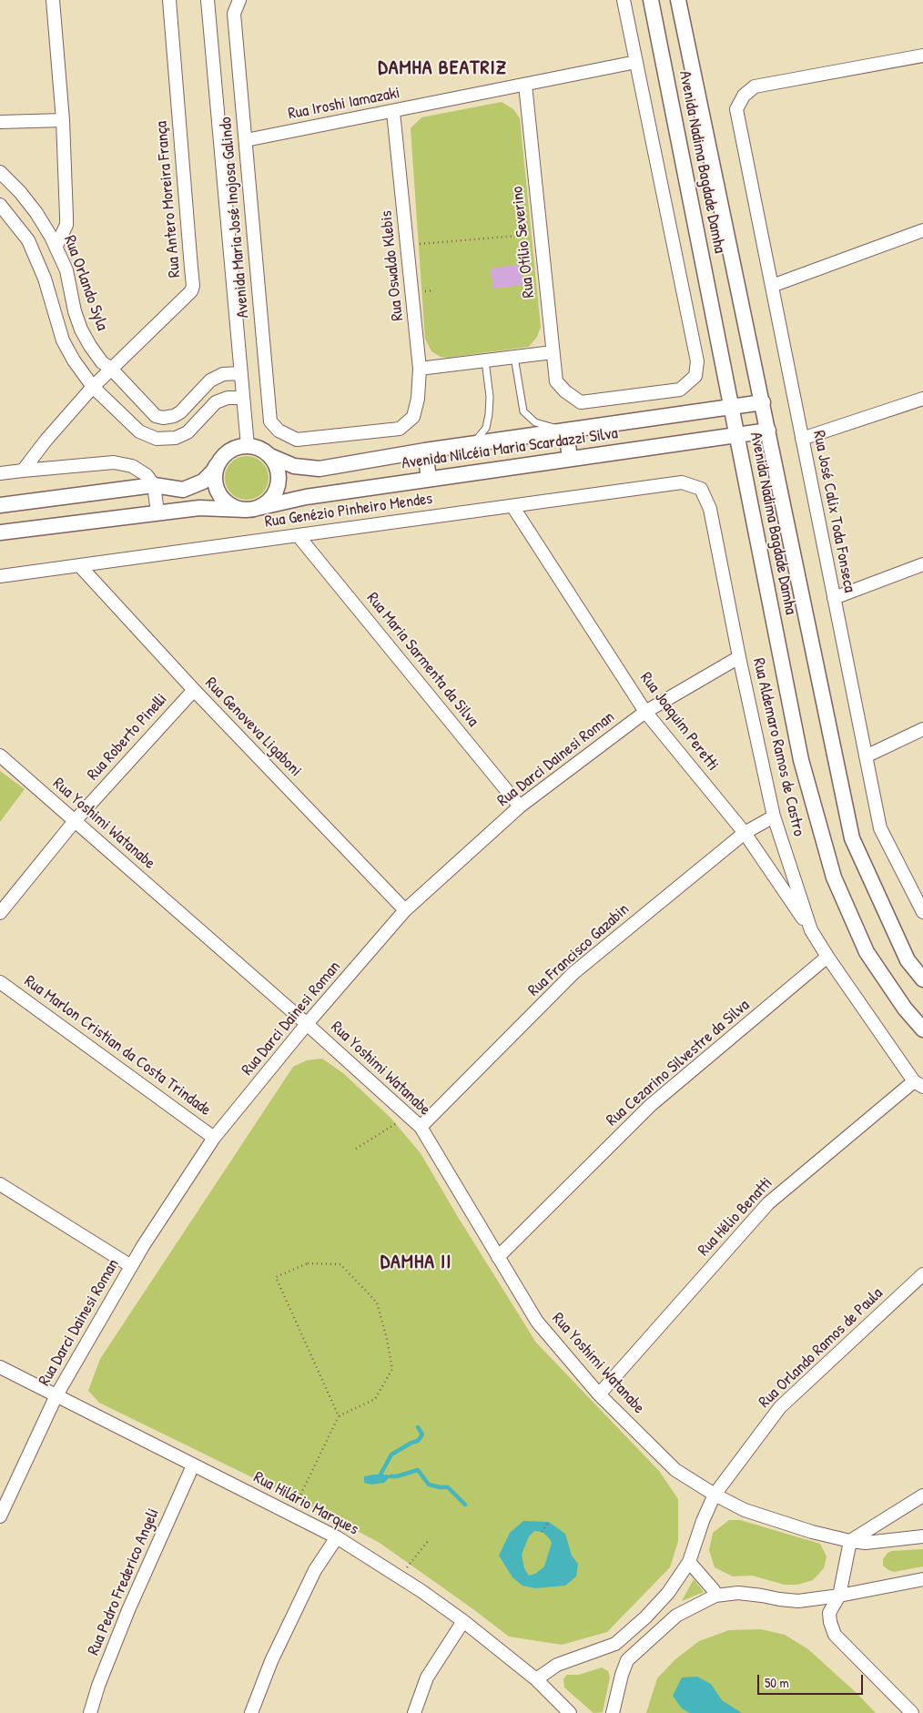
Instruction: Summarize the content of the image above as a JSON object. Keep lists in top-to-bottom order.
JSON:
{
  "streets": {
    "street": [
      "Rua Iroshi Iamazaki",
      "Avenida Nadima Bagdade Damha",
      "Rua Antero Moreira França",
      "Avenida Maria José Inojosa Galindo",
      "Rua Otílio Severino",
      "Rua Oswaldo Klebis",
      "Rua Orlando Syla",
      "Avenida Nilcéia Maria Scardazzi Silva",
      "Rua Genézio Pinheiro Mendes",
      "Rua José Calix Toda Fonseca",
      "Rua Maria Sarmenta da Silva",
      "Rua Joaquim Peretti",
      "Rua Genoveva Ligaboni",
      "Rua Roberto Pinelli",
      "Rua Aldemaro Ramos de Castro",
      "Rua Darci Dainesi Roman",
      "Rua Yoshimi Watanabe",
      "Rua Francisco Gazabin",
      "Rua Marlon Cristian da Costa Trindade",
      "Rua Cezarino Silvestre da Silva",
      "Rua Hélio Benatti",
      "Rua Orlando Ramos de Paula",
      "Rua Hilário Marques",
      "Rua Pedro Frederico Angeli"
    ]
  },
  "crossings": [
    ["Rua Iroshi Iamazaki", "Avenida Maria José Inojosa Galindo"],
    ["Rua Iroshi Iamazaki", "Rua Otílio Severino"],
    ["Rua Iroshi Iamazaki", "Rua Oswaldo Klebis"],
    ["Avenida Nadima Bagdade Damha", "Avenida Nilcéia Maria Scardazzi Silva"],
    ["Rua Antero Moreira França", "Rua Orlando Syla"],
    ["Avenida Maria José Inojosa Galindo", "Rua Oswaldo Klebis"],
    ["Rua Genézio Pinheiro Mendes", "Rua Maria Sarmenta da Silva"],
    ["Rua Genézio Pinheiro Mendes", "Rua Joaquim Peretti"],
    ["Rua Genézio Pinheiro Mendes", "Rua Genoveva Ligaboni"],
    ["Rua Genézio Pinheiro Mendes", "Rua Aldemaro Ramos de Castro"],
    ["Rua Maria Sarmenta da Silva", "Rua Darci Dainesi Roman"],
    ["Rua Joaquim Peretti", "Rua Aldemaro Ramos de Castro"],
    ["Rua Joaquim Peretti", "Rua Darci Dainesi Roman"],
    ["Rua Joaquim Peretti", "Rua Francisco Gazabin"],
    ["Rua Genoveva Ligaboni", "Rua Roberto Pinelli"],
    ["Rua Genoveva Ligaboni", "Rua Darci Dainesi Roman"],
    ["Rua Roberto Pinelli", "Rua Yoshimi Watanabe"],
    ["Rua Aldemaro Ramos de Castro", "Rua Darci Dainesi Roman"],
    ["Rua Aldemaro Ramos de Castro", "Rua Francisco Gazabin"],
    ["Rua Aldemaro Ramos de Castro", "Rua Cezarino Silvestre da Silva"],
    ["Rua Aldemaro Ramos de Castro", "Rua Hélio Benatti"],
    ["Rua Darci Dainesi Roman", "Rua Yoshimi Watanabe"],
    ["Rua Darci Dainesi Roman", "Rua Marlon Cristian da Costa Trindade"],
    ["Rua Darci Dainesi Roman", "Rua Hilário Marques"],
    ["Rua Yoshimi Watanabe", "Rua Francisco Gazabin"],
    ["Rua Yoshimi Watanabe", "Rua Cezarino Silvestre da Silva"],
    ["Rua Yoshimi Watanabe", "Rua Hélio Benatti"],
    ["Rua Yoshimi Watanabe", "Rua Orlando Ramos de Paula"],
    ["Rua Orlando Ramos de Paula", "Rua Hilário Marques"],
    ["Rua Hilário Marques", "Rua Pedro Frederico Angeli"]
  ],
  "districts": ["DAMHA BEATRIZ", "DAMHA II"],
  "scale_bar": "50 m"
}
